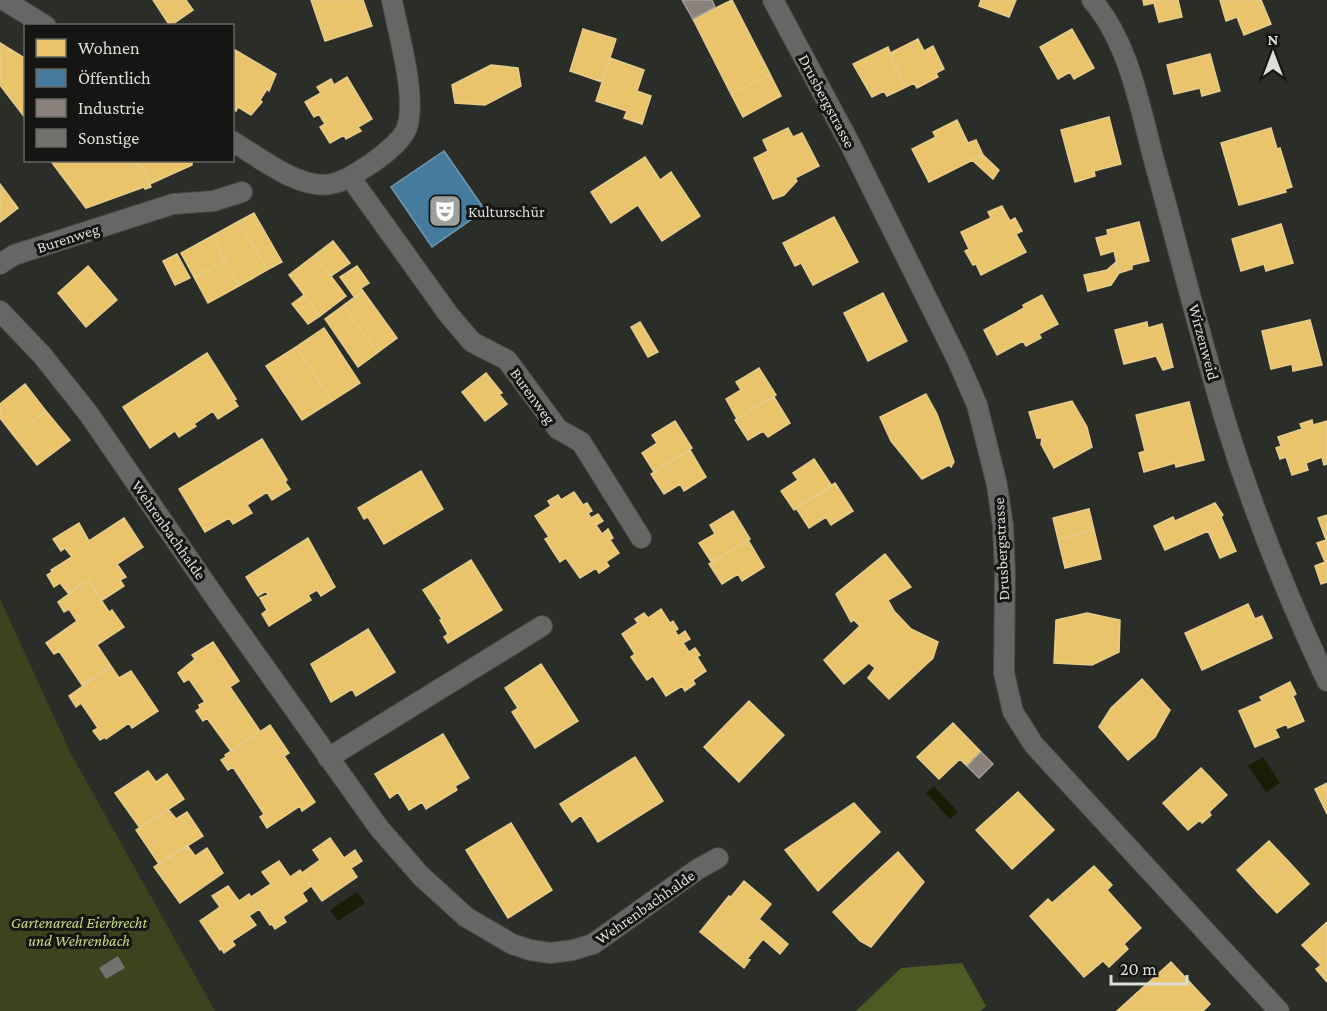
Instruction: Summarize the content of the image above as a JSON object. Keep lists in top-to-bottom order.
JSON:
{
  "streets": {
    "street": [
      "Drusbergstrasse",
      "Burenweg",
      "Wirzenweid",
      "Wehrenbachhalde"
    ]
  },
  "parks": ["Gartenareal Eierbrecht und Wehrenbach"],
  "places": {
    "theatre": ["Kulturschür"]
  },
  "legend": [
    "Wohnen",
    "Öffentlich",
    "Industrie",
    "Sonstige"
  ],
  "scale_bar": "20 m",
  "north": "top"
}
